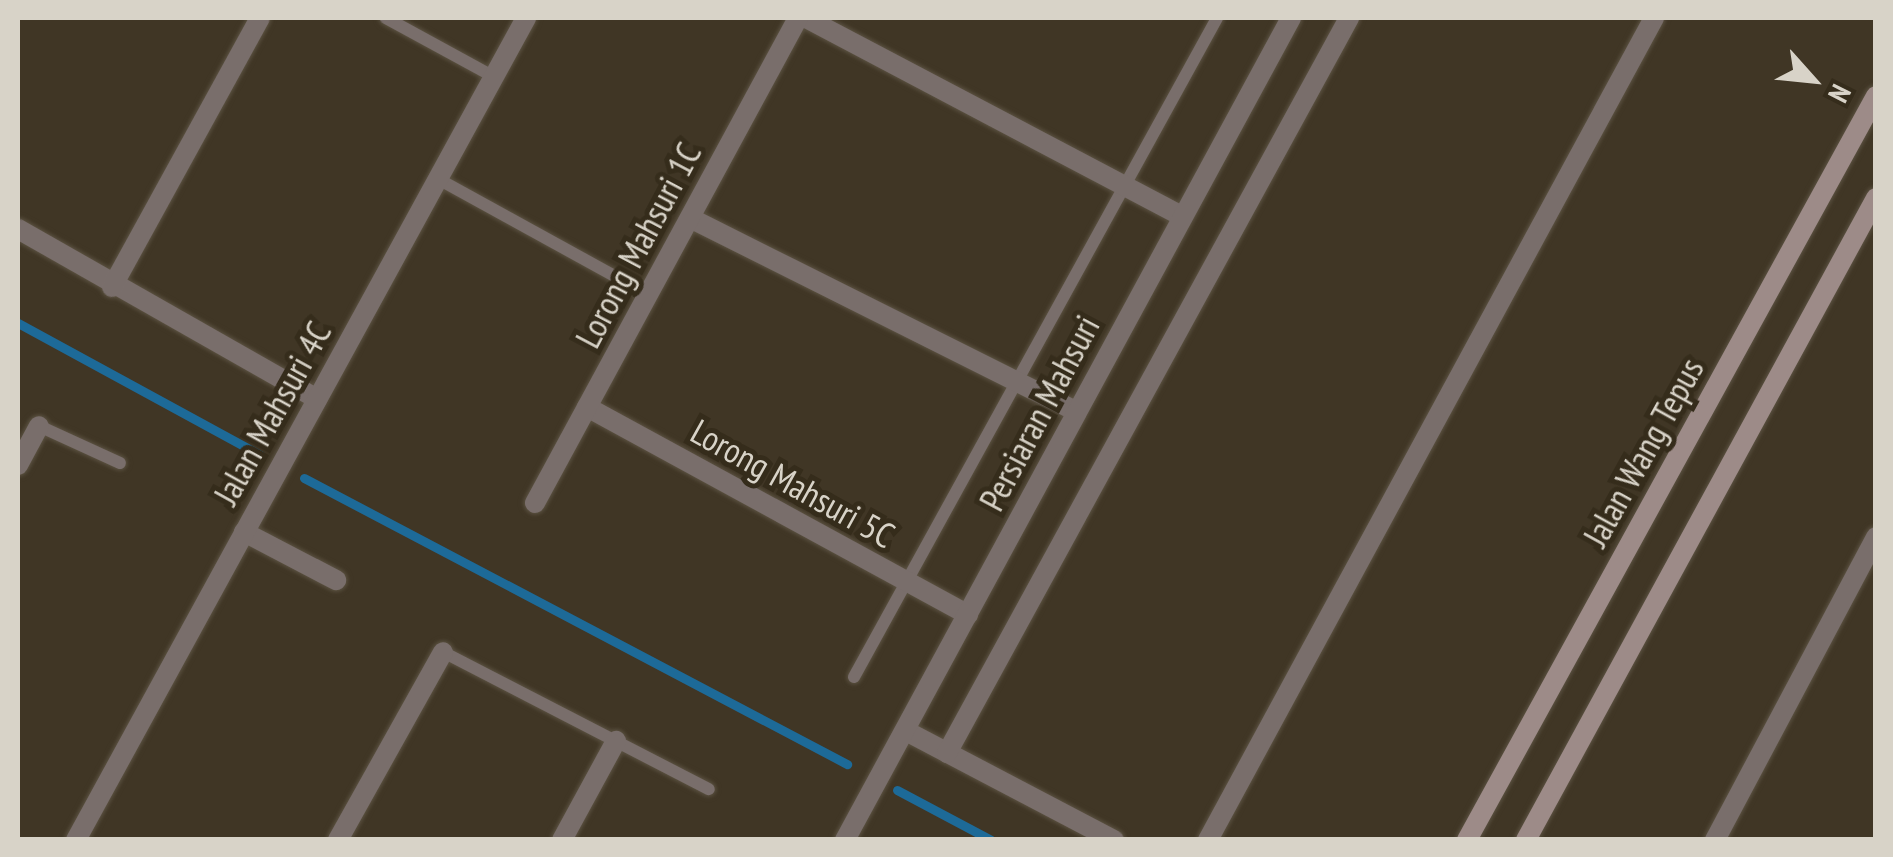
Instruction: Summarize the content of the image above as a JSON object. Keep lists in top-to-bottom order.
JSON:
{
  "streets": {
    "main road": ["Jalan Wang Tepus"],
    "street": [
      "Lorong Mahsuri 1C",
      "Jalan Mahsuri 4C",
      "Persiaran Mahsuri",
      "Lorong Mahsuri 5C"
    ]
  },
  "crossings": [
    ["Lorong Mahsuri 1C", "Lorong Mahsuri 5C"],
    ["Persiaran Mahsuri", "Lorong Mahsuri 5C"]
  ],
  "north": "bottom right"
}
